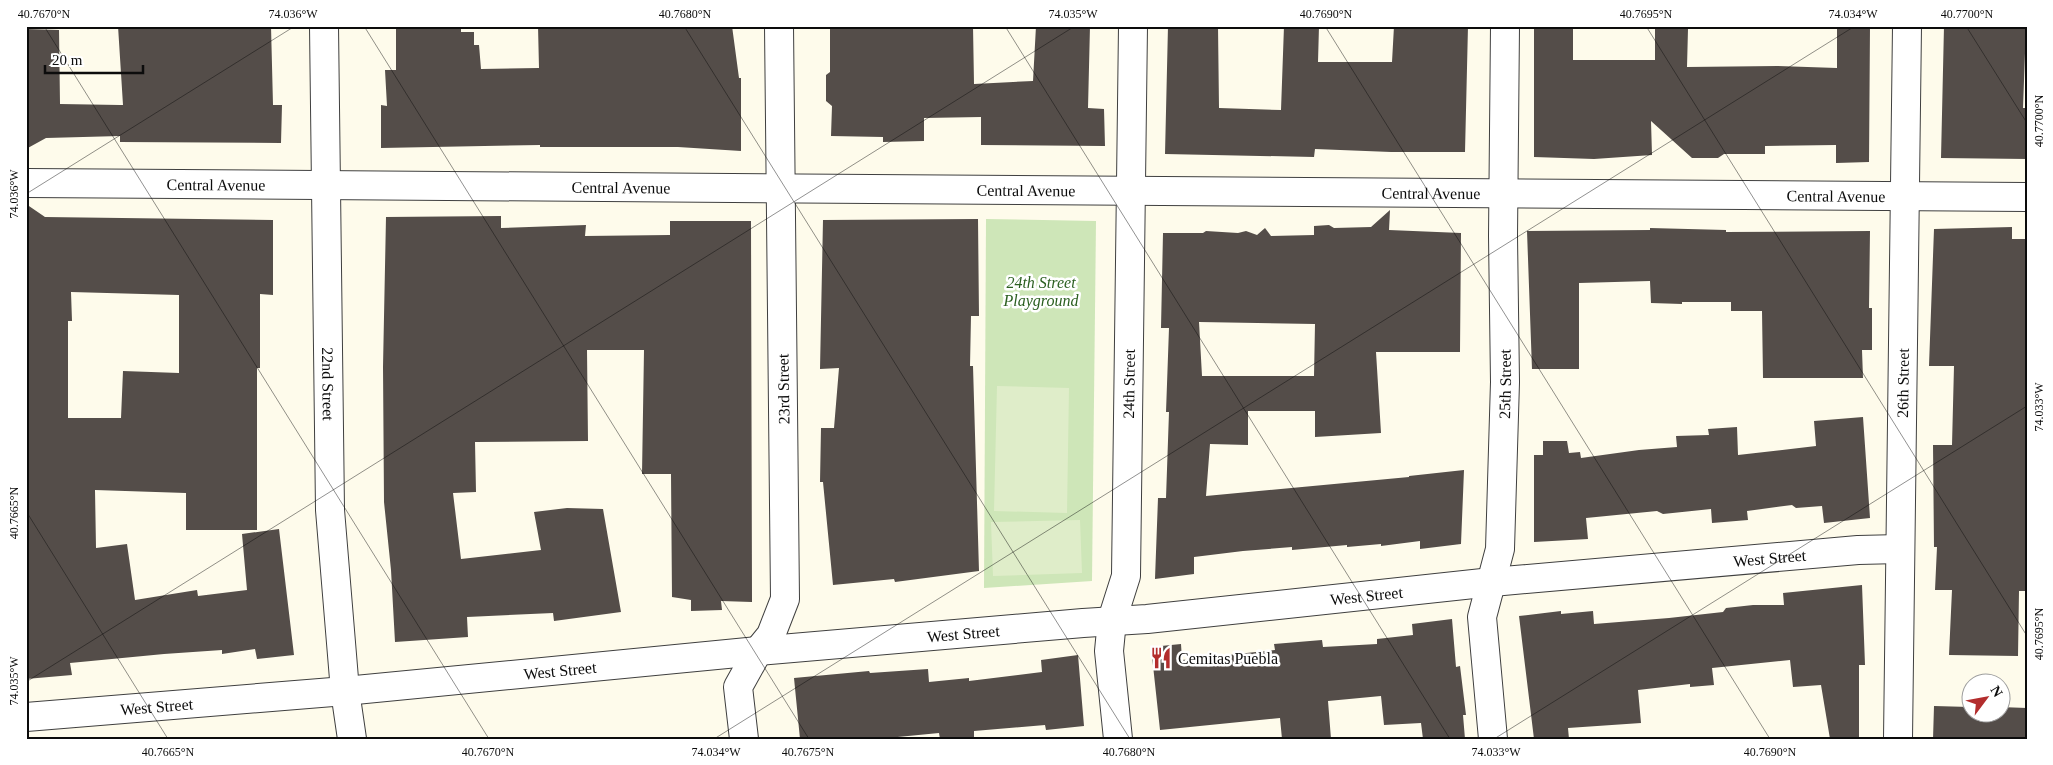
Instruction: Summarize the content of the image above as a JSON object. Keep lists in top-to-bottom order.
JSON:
{
  "streets": {
    "street": [
      "Central Avenue",
      "22nd Street",
      "26th Street",
      "24th Street",
      "25th Street",
      "23rd Street",
      "West Street"
    ]
  },
  "crossings": [
    ["Central Avenue", "22nd Street"],
    ["Central Avenue", "26th Street"],
    ["Central Avenue", "24th Street"],
    ["Central Avenue", "25th Street"],
    ["Central Avenue", "23rd Street"],
    ["22nd Street", "West Street"],
    ["26th Street", "West Street"],
    ["24th Street", "West Street"],
    ["25th Street", "West Street"],
    ["23rd Street", "West Street"]
  ],
  "parks": ["24th Street Playground"],
  "places": {
    "restaurant": ["Cemitas Puebla"]
  },
  "scale_bar": "20 m",
  "north": "top right",
  "coordinates": [
    "40.7670°N",
    "74.036°W",
    "40.7680°N",
    "74.035°W",
    "40.7690°N",
    "40.7695°N",
    "74.034°W",
    "40.7700°N",
    "74.033°W",
    "40.7665°N",
    "40.7675°N"
  ]
}
